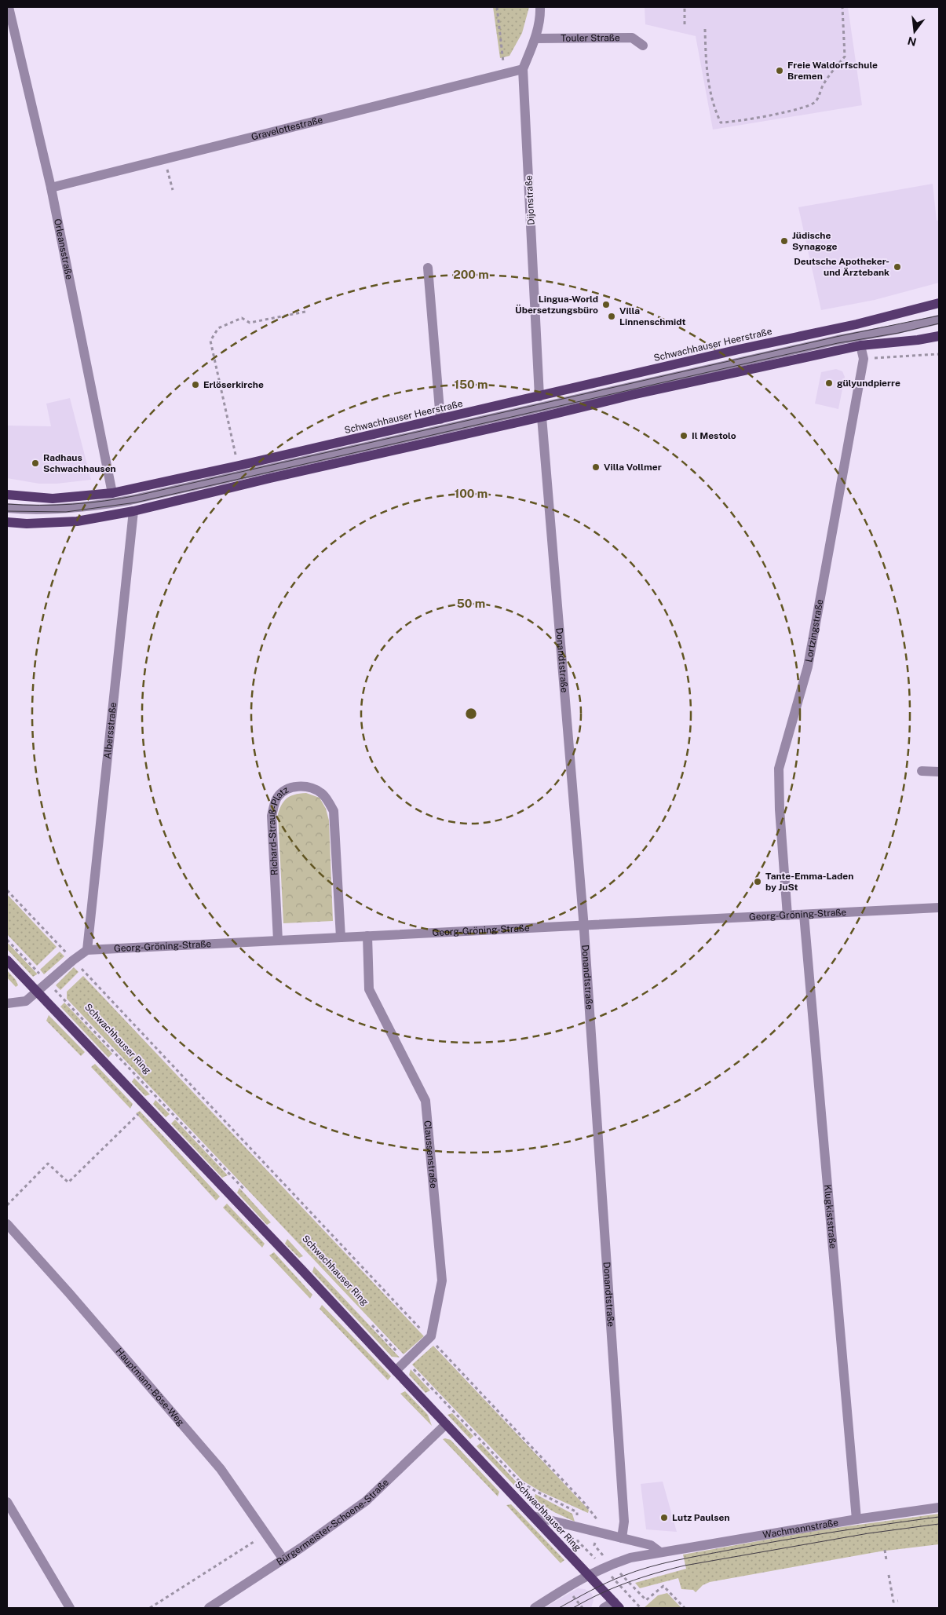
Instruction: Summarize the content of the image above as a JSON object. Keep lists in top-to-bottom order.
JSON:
{
  "streets": {
    "main road": ["Schwachhauser Heerstraße", "Schwachhauser Ring"],
    "street": [
      "Touler Straße",
      "Gravelottestraße",
      "Dijonstraße",
      "Orleansstraße",
      "Lortzingstraße",
      "Donandtstraße",
      "Albersstraße",
      "Richard-Strauß-Platz",
      "Georg-Gröning-Straße",
      "Claussenstraße",
      "Klugkiststraße",
      "Hauptmann-Böse-Weg",
      "Bürgermeister-Schoene-Straße",
      "Wachmannstraße"
    ]
  },
  "crossings": [
    ["Touler Straße", "Dijonstraße"],
    ["Gravelottestraße", "Dijonstraße"],
    ["Gravelottestraße", "Orleansstraße"],
    ["Dijonstraße", "Schwachhauser Heerstraße"],
    ["Orleansstraße", "Schwachhauser Heerstraße"],
    ["Lortzingstraße", "Georg-Gröning-Straße"],
    ["Donandtstraße", "Georg-Gröning-Straße"],
    ["Albersstraße", "Georg-Gröning-Straße"],
    ["Richard-Strauß-Platz", "Georg-Gröning-Straße"],
    ["Georg-Gröning-Straße", "Claussenstraße"],
    ["Georg-Gröning-Straße", "Klugkiststraße"],
    ["Schwachhauser Ring", "Bürgermeister-Schoene-Straße"],
    ["Schwachhauser Ring", "Wachmannstraße"],
    ["Klugkiststraße", "Wachmannstraße"],
    ["Hauptmann-Böse-Weg", "Bürgermeister-Schoene-Straße"]
  ],
  "places": [
    "Freie Waldorfschule Bremen",
    "Jüdische Synagoge",
    "Deutsche Apotheker- und Ärztebank",
    "Lingua-World Übersetzungsbüro",
    "Villa Linnenschmidt",
    "gülyundpierre",
    "Erlöserkirche",
    "Il Mestolo",
    "Radhaus Schwachhausen",
    "Villa Vollmer",
    "Tante-Emma-Laden by JuSt",
    "Lutz Paulsen"
  ],
  "north": "bottom",
  "rings": [
    "200 m",
    "150 m",
    "100 m",
    "50 m"
  ]
}
